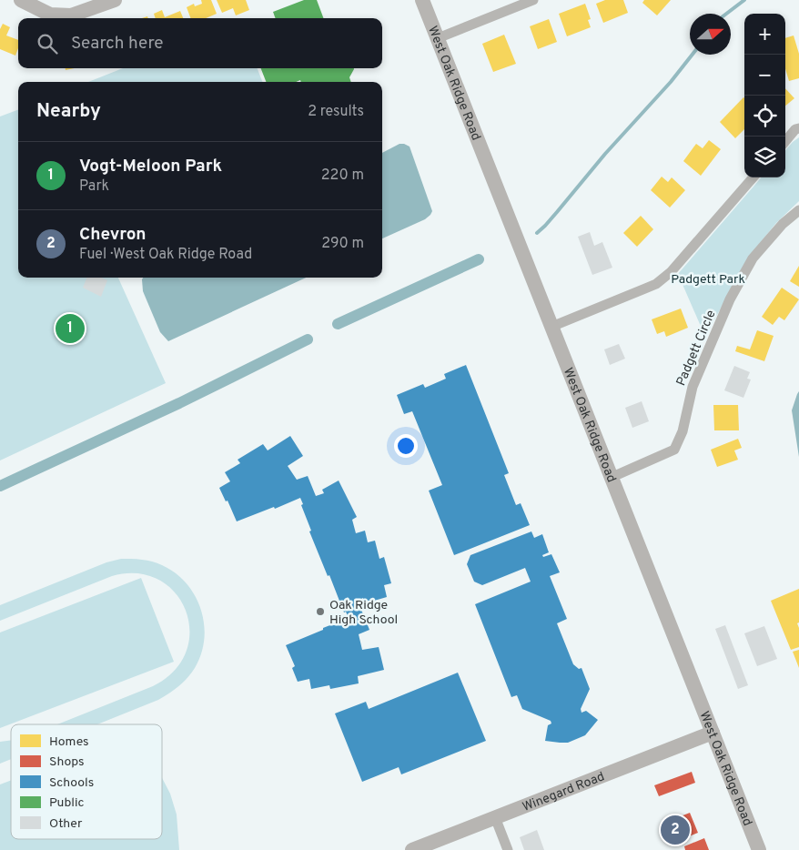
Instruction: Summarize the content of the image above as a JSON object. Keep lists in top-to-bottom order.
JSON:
{
  "streets": {
    "main road": ["West Oak Ridge Road", "Winegard Road"],
    "street": ["Padgett Circle"]
  },
  "crossings": [
    ["West Oak Ridge Road", "Padgett Circle"],
    ["West Oak Ridge Road", "Winegard Road"]
  ],
  "parks": ["Padgett Park"],
  "places": ["Oak Ridge High School"],
  "legend": [
    "Homes",
    "Shops",
    "Schools",
    "Public",
    "Other"
  ],
  "north": "right",
  "page": {
    "map_buttons": ["+", "−"],
    "search": "Search here",
    "heading": ["Nearby", "2 results"],
    "list": [
      {
        "mark": "1",
        "name": "Vogt-Meloon Park",
        "note": "Park",
        "value": "220 m"
      },
      {
        "mark": "2",
        "name": "Chevron",
        "note": "Fuel · West Oak Ridge Road",
        "value": "290 m"
      }
    ],
    "pins": ["1", "2"]
  }
}
